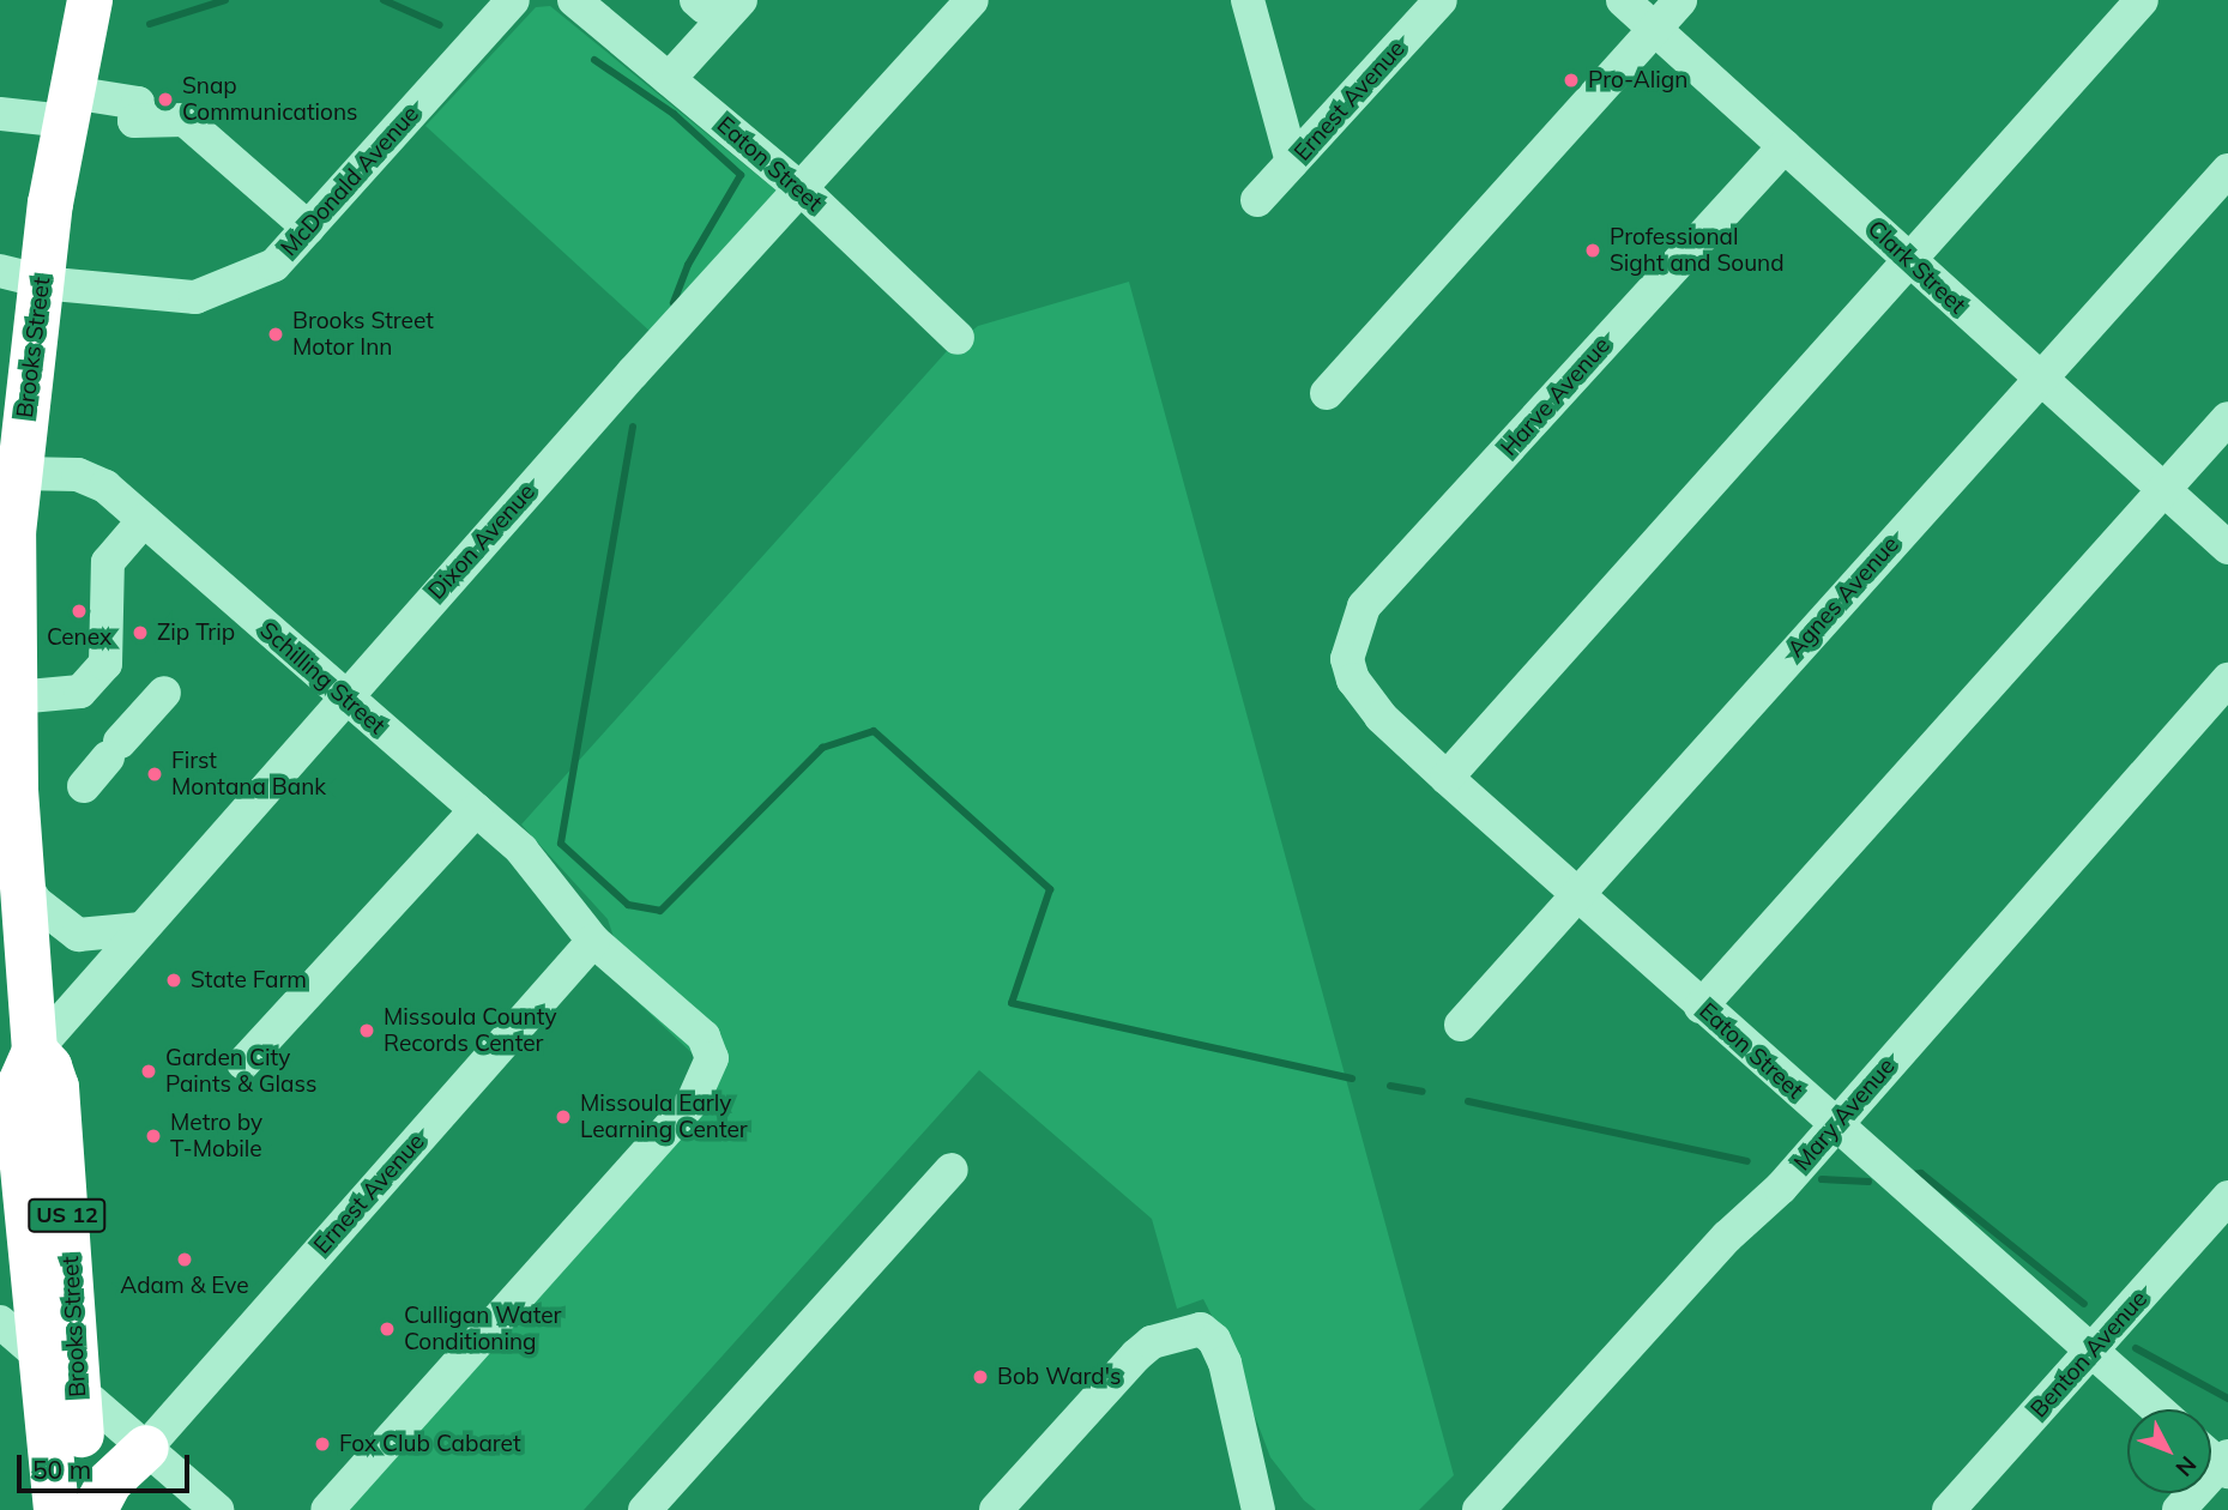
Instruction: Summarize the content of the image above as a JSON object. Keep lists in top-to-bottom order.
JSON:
{
  "streets": {
    "highway": ["Brooks Street", "US 12"],
    "street": [
      "Ernest Avenue",
      "Eaton Street",
      "McDonald Avenue",
      "Clark Street",
      "Harve Avenue",
      "Dixon Avenue",
      "Agnes Avenue",
      "Schilling Street",
      "Mary Avenue",
      "Benton Avenue"
    ]
  },
  "crossings": [
    ["Ernest Avenue", "Schilling Street"],
    ["Eaton Street", "Harve Avenue"],
    ["Eaton Street", "Dixon Avenue"],
    ["Eaton Street", "Agnes Avenue"],
    ["Eaton Street", "Mary Avenue"],
    ["Eaton Street", "Benton Avenue"],
    ["McDonald Avenue", "Brooks Street"],
    ["Clark Street", "Harve Avenue"],
    ["Clark Street", "Agnes Avenue"],
    ["Brooks Street", "Dixon Avenue"],
    ["Brooks Street", "Schilling Street"],
    ["Dixon Avenue", "Schilling Street"]
  ],
  "places": [
    "Pro-Align",
    "Snap Communications",
    "Professional Sight and Sound",
    "Brooks Street Motor Inn",
    "Cenex",
    "Zip Trip",
    "First Montana Bank",
    "State Farm",
    "Missoula County Records Center",
    "Garden City Paints & Glass",
    "Missoula Early Learning Center",
    "Metro by T-Mobile",
    "Adam & Eve",
    "Culligan Water Conditioning",
    "Bob Ward's",
    "Fox Club Cabaret"
  ],
  "scale_bar": "50 m",
  "north": "bottom right"
}
